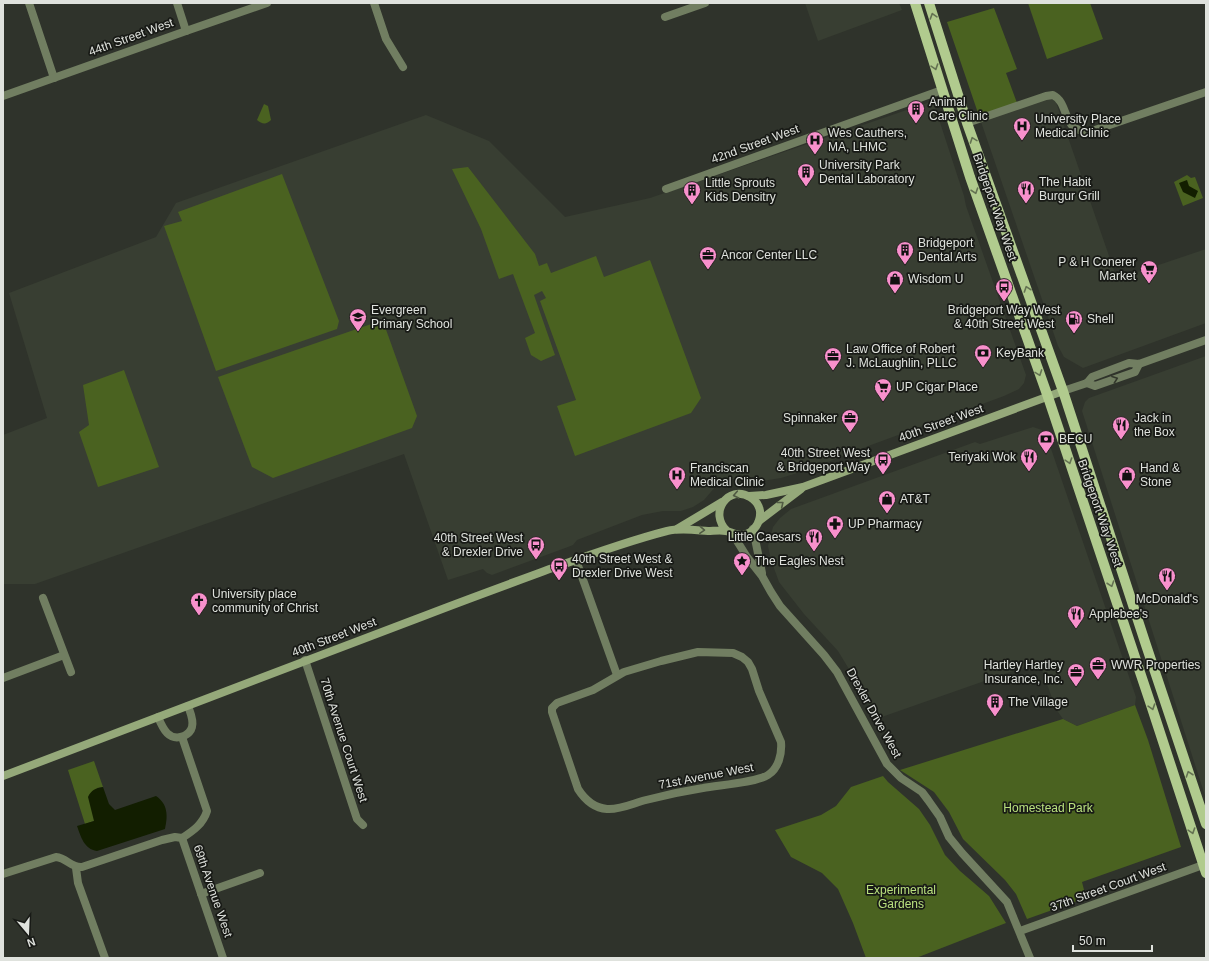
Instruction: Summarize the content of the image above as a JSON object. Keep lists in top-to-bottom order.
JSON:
{
  "streets": {
    "main road": ["Bridgeport Way West", "40th Street West"],
    "street": [
      "44th Street West",
      "42nd Street West",
      "Drexler Drive West",
      "70th Avenue Court West",
      "71st Avenue West",
      "37th Street Court West",
      "69th Avenue West"
    ]
  },
  "crossings": [
    ["42nd Street West", "Bridgeport Way West"],
    ["Bridgeport Way West", "40th Street West"],
    ["Bridgeport Way West", "37th Street Court West"],
    ["40th Street West", "Drexler Drive West"],
    ["40th Street West", "70th Avenue Court West"],
    ["Drexler Drive West", "37th Street Court West"]
  ],
  "parks": ["Homestead Park", "Experimental Gardens"],
  "places": {
    "building": [
      "Animal Care Clinic",
      "University Park Dental Laboratory",
      "Little Sprouts Kids Densitry",
      "Bridgeport Dental Arts",
      "The Village"
    ],
    "hospital": ["University Place Medical Clinic", "Wes Cauthers, MA, LHMC", "Franciscan Medical Clinic"],
    "restaurant": [
      "The Habit Burgur Grill",
      "Jack in the Box",
      "Teriyaki Wok",
      "Little Caesars",
      "McDonald's",
      "Applebee's"
    ],
    "office": [
      "Ancor Center LLC",
      "Law Office of Robert J. McLaughlin, PLLC",
      "Spinnaker",
      "WWR Properties",
      "Hartley Hartley Insurance, Inc."
    ],
    "supermarket": ["P & H Conerer Market", "UP Cigar Place"],
    "shop": ["Wisdom U", "Hand & Stone", "AT&T"],
    "bus stop": [
      "Bridgeport Way West & 40th Street West",
      "40th Street West & Bridgeport Way",
      "40th Street West & Drexler Drive",
      "40th Street West & Drexler Drive West"
    ],
    "school or university": ["Evergreen Primary School"],
    "fuel station": ["Shell"],
    "bank": ["KeyBank", "BECU"],
    "pharmacy": ["UP Pharmacy"],
    "place": ["The Eagles Nest"],
    "church": ["University place community of Christ"]
  },
  "scale_bar": "50 m",
  "north": "bottom"
}
